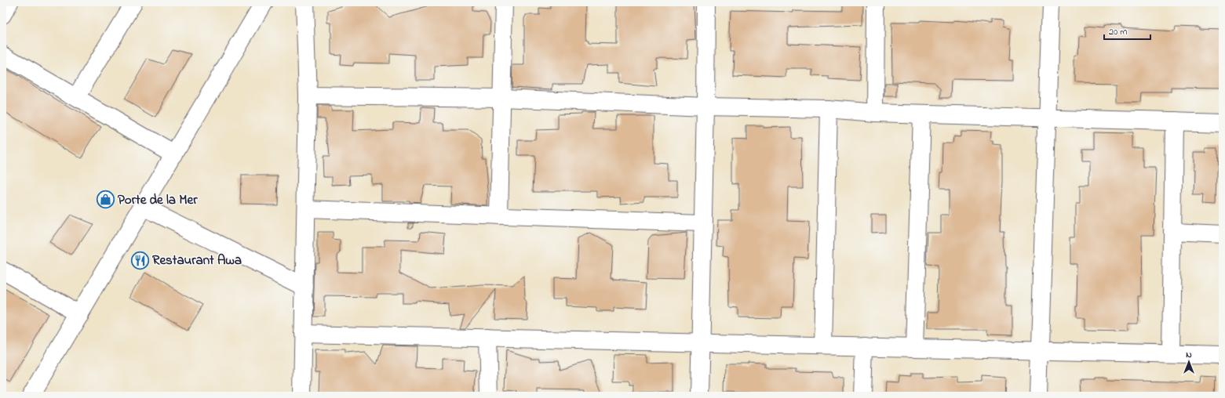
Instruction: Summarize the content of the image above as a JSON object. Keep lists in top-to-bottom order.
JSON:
{
  "places": {
    "shop": ["Porte de la Mer"],
    "restaurant": ["Restaurant Awa"]
  },
  "scale_bar": "20 m",
  "north": "top"
}
